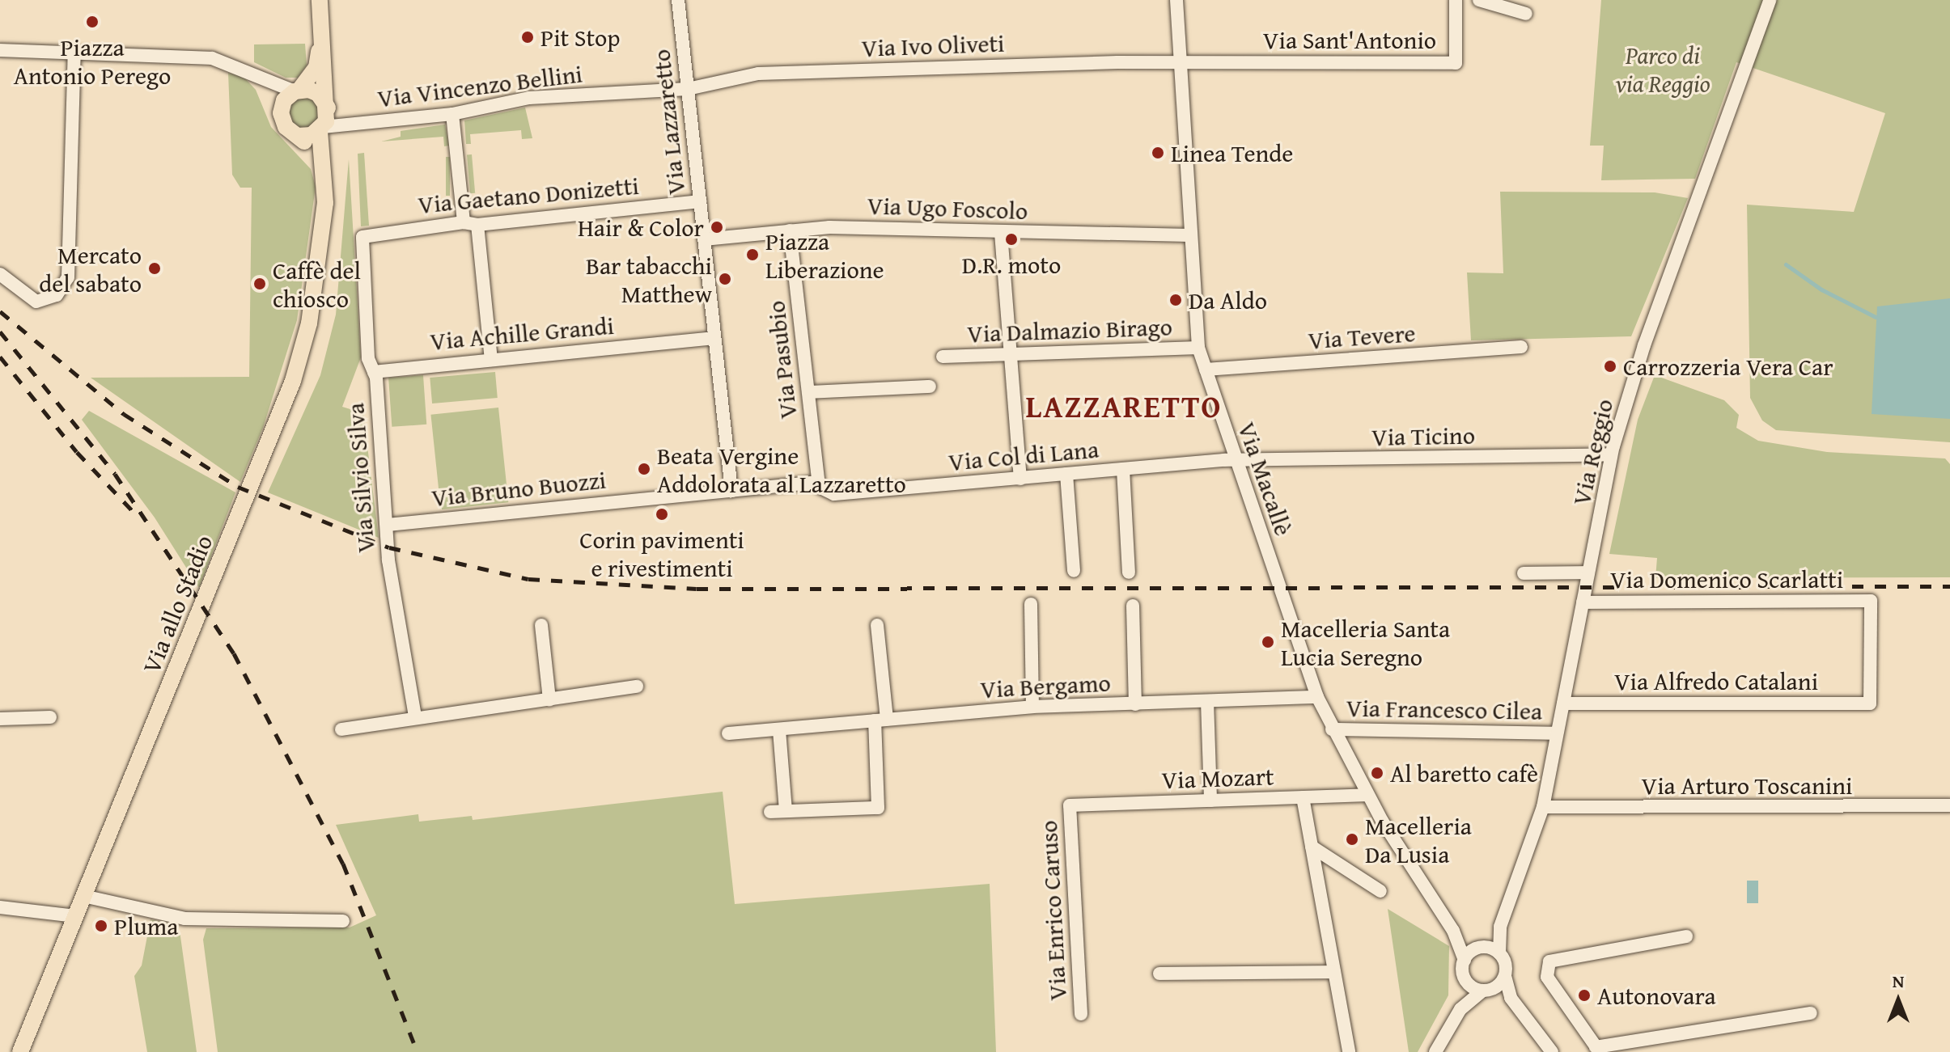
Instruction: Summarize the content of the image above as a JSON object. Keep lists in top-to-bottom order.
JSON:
{
  "streets": {
    "main road": ["Via allo Stadio"],
    "street": [
      "Via Sant'Antonio",
      "Via Ivo Oliveti",
      "Via Vincenzo Bellini",
      "Via Lazzaretto",
      "Via Gaetano Donizetti",
      "Via Ugo Foscolo",
      "Via Dalmazio Birago",
      "Via Achille Grandi",
      "Via Tevere",
      "Via Pasubio",
      "Via Ticino",
      "Via Reggio",
      "Via Col di Lana",
      "Via Silvio Silva",
      "Via Macallè",
      "Via Bruno Buozzi",
      "Via Domenico Scarlatti",
      "Via Alfredo Catalani",
      "Via Bergamo",
      "Via Francesco Cilea",
      "Via Mozart",
      "Via Arturo Toscanini",
      "Via Enrico Caruso"
    ]
  },
  "crossings": [
    ["Via Sant'Antonio", "Via Ivo Oliveti"],
    ["Via Sant'Antonio", "Via Macallè"],
    ["Via Ivo Oliveti", "Via Vincenzo Bellini"],
    ["Via Ivo Oliveti", "Via Lazzaretto"],
    ["Via Ivo Oliveti", "Via Macallè"],
    ["Via Vincenzo Bellini", "Via Lazzaretto"],
    ["Via Vincenzo Bellini", "Via allo Stadio"],
    ["Via Lazzaretto", "Via Gaetano Donizetti"],
    ["Via Lazzaretto", "Via Ugo Foscolo"],
    ["Via Gaetano Donizetti", "Via Silvio Silva"],
    ["Via Ugo Foscolo", "Via Pasubio"],
    ["Via Ugo Foscolo", "Via Macallè"],
    ["Via Dalmazio Birago", "Via Macallè"],
    ["Via Achille Grandi", "Via Silvio Silva"],
    ["Via Tevere", "Via Macallè"],
    ["Via Pasubio", "Via Col di Lana"],
    ["Via Ticino", "Via Reggio"],
    ["Via Ticino", "Via Col di Lana"],
    ["Via Ticino", "Via Macallè"],
    ["Via Reggio", "Via Macallè"],
    ["Via Reggio", "Via Domenico Scarlatti"],
    ["Via Reggio", "Via Alfredo Catalani"],
    ["Via Reggio", "Via Francesco Cilea"],
    ["Via Reggio", "Via Arturo Toscanini"],
    ["Via Col di Lana", "Via Macallè"],
    ["Via Col di Lana", "Via Bruno Buozzi"],
    ["Via Silvio Silva", "Via Bruno Buozzi"],
    ["Via Macallè", "Via Bergamo"],
    ["Via Macallè", "Via Francesco Cilea"],
    ["Via Macallè", "Via Mozart"],
    ["Via Domenico Scarlatti", "Via Alfredo Catalani"],
    ["Via Mozart", "Via Enrico Caruso"]
  ],
  "districts": ["LAZZARETTO"],
  "parks": ["Parco di via Reggio"],
  "places": [
    "Piazza Antonio Perego",
    "Pit Stop",
    "Linea Tende",
    "Hair & Color",
    "D.R. moto",
    "Piazza Liberazione",
    "Mercato del sabato",
    "Bar tabacchi Matthew",
    "Caffè del chiosco",
    "Da Aldo",
    "Carrozzeria Vera Car",
    "Beata Vergine Addolorata al Lazzaretto",
    "Corin pavimenti e rivestimenti",
    "Macelleria Santa Lucia Seregno",
    "Al baretto cafè",
    "Macelleria Da Lusia",
    "Pluma",
    "Autonovara"
  ],
  "north": "top"
}
